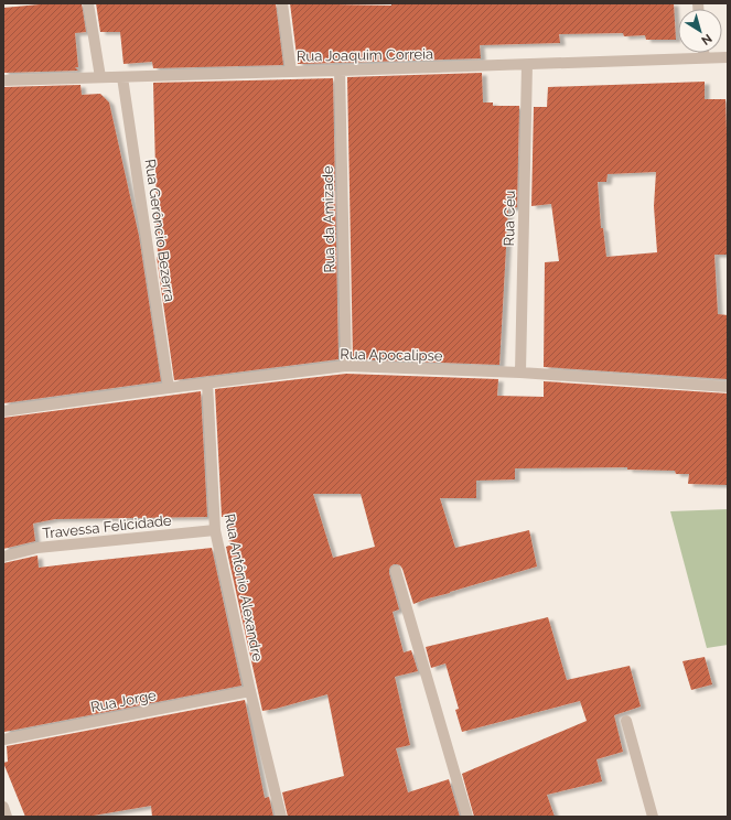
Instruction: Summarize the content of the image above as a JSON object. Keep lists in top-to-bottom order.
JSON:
{
  "streets": {
    "street": [
      "Rua Joaquim Correia",
      "Rua Céu",
      "Rua da Amizade",
      "Rua Gerôncio Bezerra",
      "Rua Apocalipse",
      "Travessa Felicidade",
      "Rua Antônio Alexandre",
      "Rua Jorge"
    ]
  },
  "crossings": [
    ["Rua Joaquim Correia", "Rua Céu"],
    ["Rua Joaquim Correia", "Rua da Amizade"],
    ["Rua Joaquim Correia", "Rua Gerôncio Bezerra"],
    ["Rua Céu", "Rua Apocalipse"],
    ["Rua da Amizade", "Rua Apocalipse"],
    ["Rua Gerôncio Bezerra", "Rua Apocalipse"],
    ["Rua Apocalipse", "Rua Antônio Alexandre"],
    ["Travessa Felicidade", "Rua Antônio Alexandre"],
    ["Rua Antônio Alexandre", "Rua Jorge"]
  ],
  "north": "bottom right"
}
